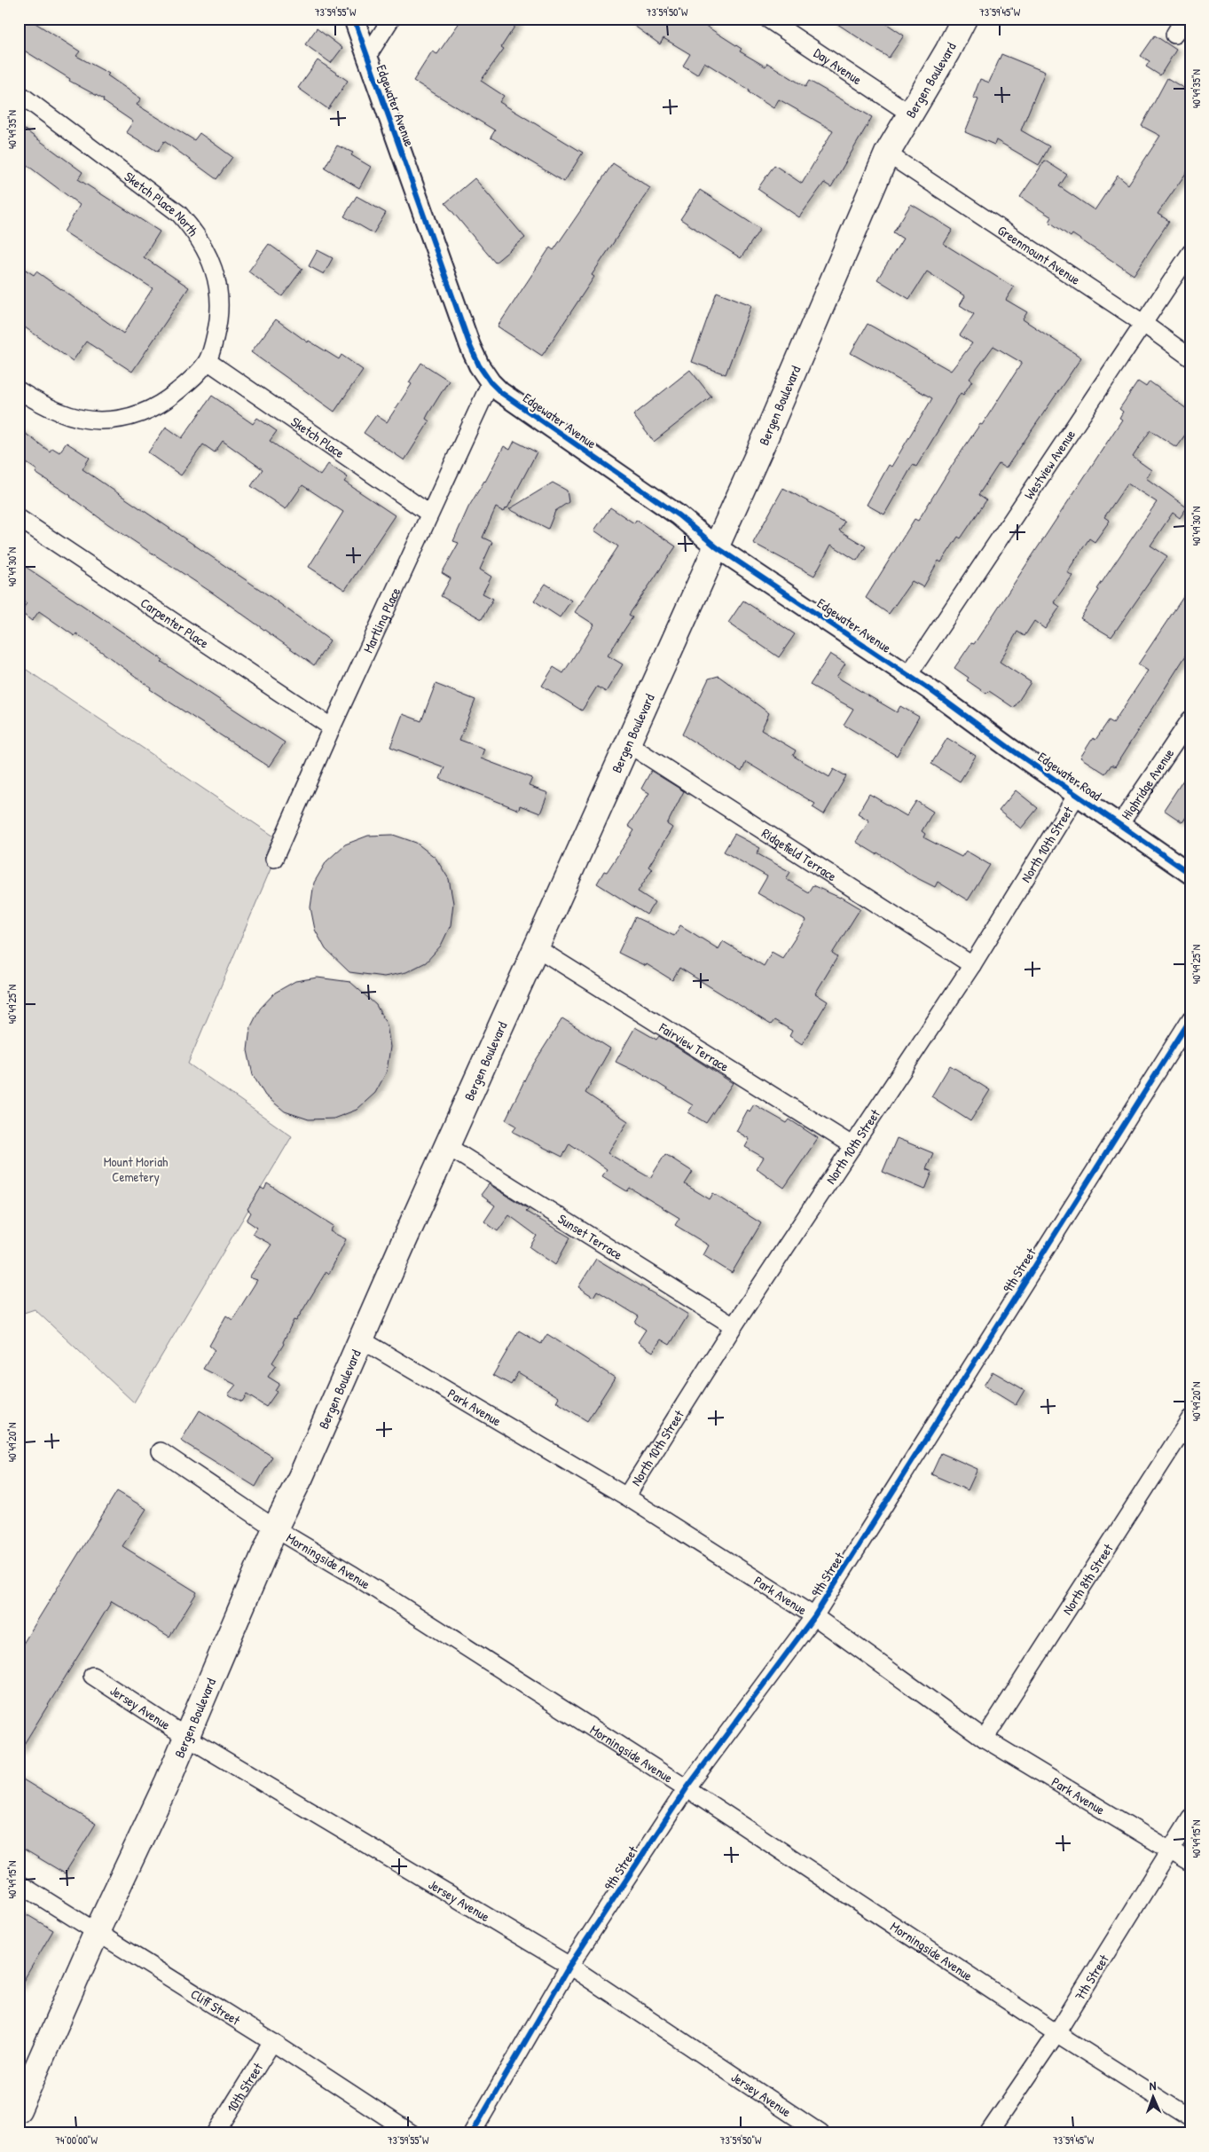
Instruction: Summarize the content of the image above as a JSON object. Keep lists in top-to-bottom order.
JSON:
{
  "streets": {
    "main road": ["Bergen Boulevard"],
    "street": [
      "Day Avenue",
      "Edgewater Avenue",
      "Sketch Place North",
      "Greenmount Avenue",
      "Sketch Place",
      "Westview Avenue",
      "Martling Place",
      "Carpenter Place",
      "Edgewater Road",
      "Highridge Avenue",
      "North 10th Street",
      "Ridgefield Terrace",
      "Fairview Terrace",
      "Sunset Terrace",
      "9th Street",
      "Park Avenue",
      "Morningside Avenue",
      "North 8th Street",
      "Jersey Avenue",
      "7th Street",
      "Cliff Street",
      "10th Street"
    ]
  },
  "crossings": [
    ["Day Avenue", "Bergen Boulevard"],
    ["Bergen Boulevard", "Edgewater Avenue"],
    ["Bergen Boulevard", "Greenmount Avenue"],
    ["Bergen Boulevard", "Ridgefield Terrace"],
    ["Bergen Boulevard", "Fairview Terrace"],
    ["Bergen Boulevard", "Sunset Terrace"],
    ["Bergen Boulevard", "Park Avenue"],
    ["Bergen Boulevard", "Morningside Avenue"],
    ["Bergen Boulevard", "Jersey Avenue"],
    ["Bergen Boulevard", "Cliff Street"],
    ["Edgewater Avenue", "Westview Avenue"],
    ["Edgewater Avenue", "Martling Place"],
    ["Edgewater Avenue", "Edgewater Road"],
    ["Sketch Place North", "Sketch Place"],
    ["Greenmount Avenue", "Westview Avenue"],
    ["Sketch Place", "Martling Place"],
    ["Martling Place", "Carpenter Place"],
    ["Edgewater Road", "Highridge Avenue"],
    ["Edgewater Road", "North 10th Street"],
    ["North 10th Street", "Ridgefield Terrace"],
    ["North 10th Street", "Fairview Terrace"],
    ["North 10th Street", "Sunset Terrace"],
    ["North 10th Street", "Park Avenue"],
    ["9th Street", "Park Avenue"],
    ["9th Street", "Morningside Avenue"],
    ["9th Street", "Jersey Avenue"],
    ["Park Avenue", "North 8th Street"],
    ["Park Avenue", "7th Street"],
    ["Morningside Avenue", "7th Street"],
    ["Cliff Street", "10th Street"]
  ],
  "parks": ["Mount Moriah Cemetery"],
  "north": "top",
  "coordinates": [
    "73°59'55\"W",
    "73°59'50\"W",
    "73°59'45\"W",
    "40°49'35\"N",
    "40°49'30\"N",
    "40°49'25\"N",
    "40°49'20\"N",
    "40°49'15\"N",
    "74°00'00\"W"
  ]
}
